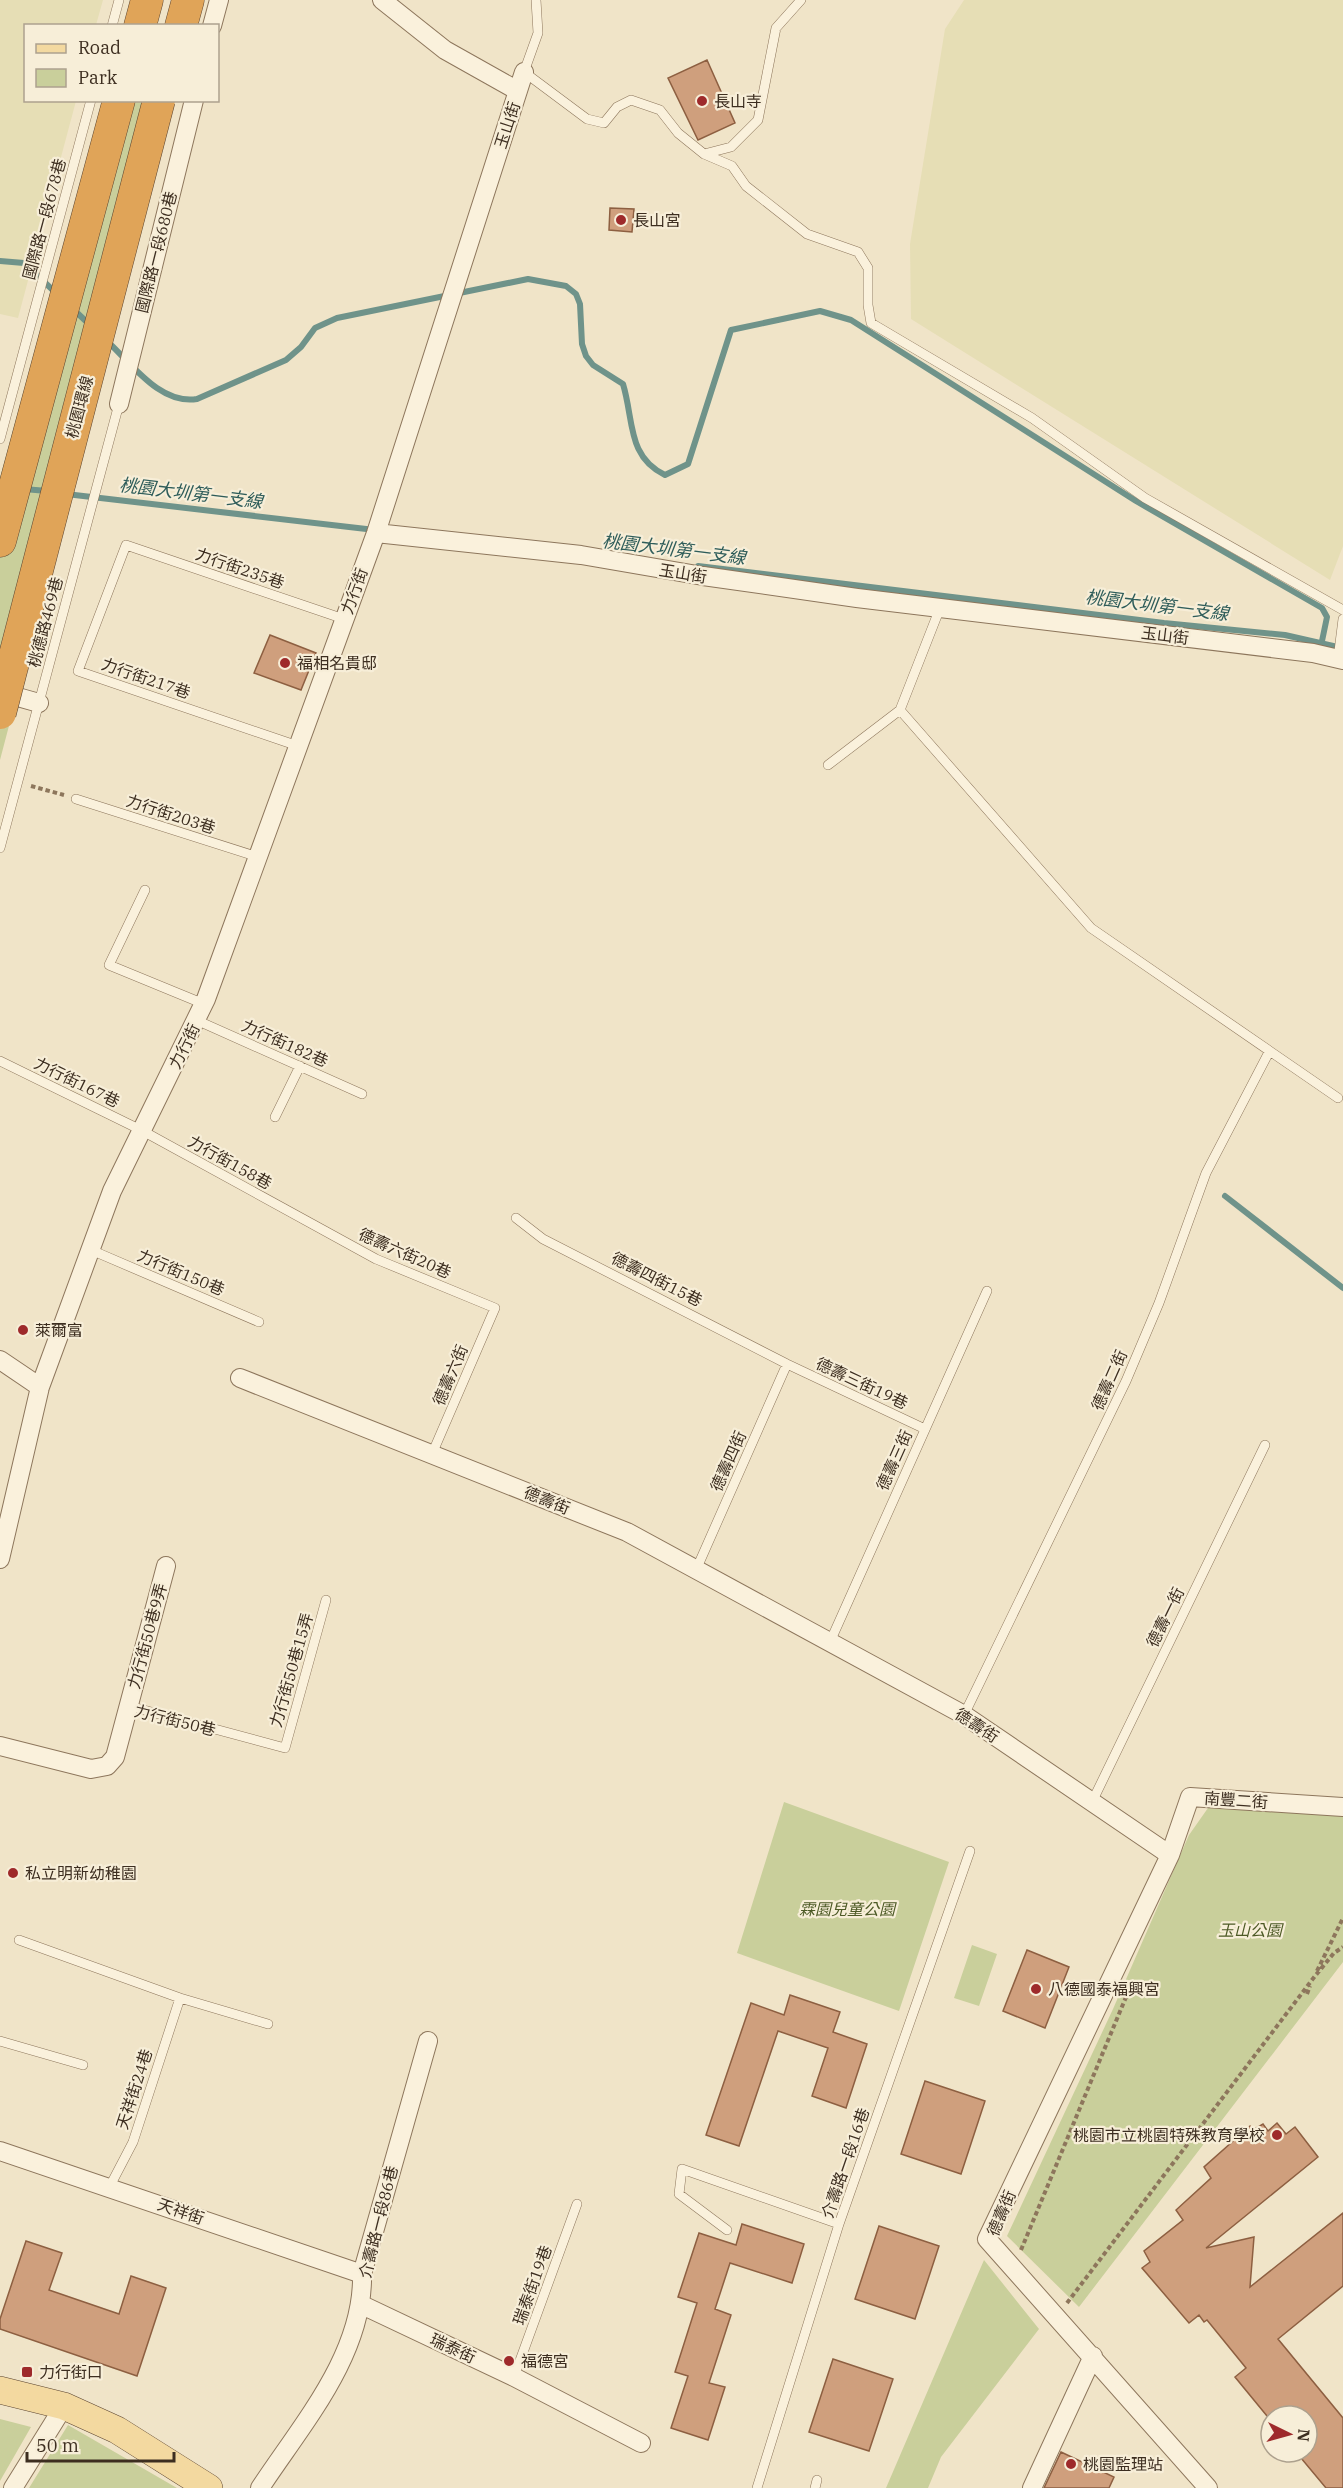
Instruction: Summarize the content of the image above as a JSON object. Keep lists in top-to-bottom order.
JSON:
{
  "streets": {
    "highway": ["桃園環線"],
    "street": [
      "玉山街",
      "國際路一段680巷",
      "力行街",
      "德壽街",
      "力行街50巷9弄",
      "力行街50巷",
      "南豐二街",
      "天祥街",
      "介壽路一段86巷",
      "瑞泰街"
    ],
    "lane": [
      "國際路一段678巷",
      "力行街235巷",
      "桃德路469巷",
      "力行街217巷",
      "力行街203巷",
      "力行街182巷",
      "力行街167巷",
      "力行街158巷",
      "德壽六街20巷",
      "力行街150巷",
      "德壽四街15巷",
      "德壽六街",
      "德壽二街",
      "德壽三街19巷",
      "德壽三街",
      "德壽四街",
      "德壽一街",
      "力行街50巷15弄",
      "天祥街24巷",
      "介壽路一段16巷",
      "瑞泰街19巷"
    ]
  },
  "crossings": [
    ["玉山街", "力行街"],
    ["國際路一段680巷", "桃德路469巷"],
    ["力行街235巷", "力行街"],
    ["力行街235巷", "力行街217巷"],
    ["力行街", "力行街217巷"],
    ["力行街", "力行街203巷"],
    ["力行街", "力行街182巷"],
    ["力行街", "力行街167巷"],
    ["力行街", "力行街158巷"],
    ["力行街", "力行街150巷"],
    ["力行街167巷", "力行街158巷"],
    ["力行街158巷", "德壽六街20巷"],
    ["德壽六街20巷", "德壽六街"],
    ["德壽四街15巷", "德壽三街19巷"],
    ["德壽四街15巷", "德壽四街"],
    ["德壽六街", "德壽街"],
    ["德壽二街", "德壽街"],
    ["德壽三街19巷", "德壽三街"],
    ["德壽三街19巷", "德壽四街"],
    ["德壽三街", "德壽街"],
    ["德壽四街", "德壽街"],
    ["德壽街", "德壽一街"],
    ["德壽街", "南豐二街"],
    ["力行街50巷9弄", "力行街50巷"],
    ["力行街50巷15弄", "力行街50巷"],
    ["天祥街24巷", "天祥街"],
    ["天祥街", "介壽路一段86巷"],
    ["介壽路一段86巷", "瑞泰街"],
    ["瑞泰街19巷", "瑞泰街"]
  ],
  "water": ["桃園大圳第一支線"],
  "parks": ["霖園兒童公園", "玉山公園"],
  "places": {
    "other": [
      "長山寺",
      "長山宮",
      "福相名貴邸",
      "萊爾富",
      "私立明新幼稚園",
      "八德國泰福興宮",
      "桃園市立桃園特殊教育學校",
      "福德宮",
      "桃園監理站"
    ],
    "transit": ["力行街口"]
  },
  "legend": ["Road", "Park"],
  "scale_bar": "50 m",
  "north": "right"
}
